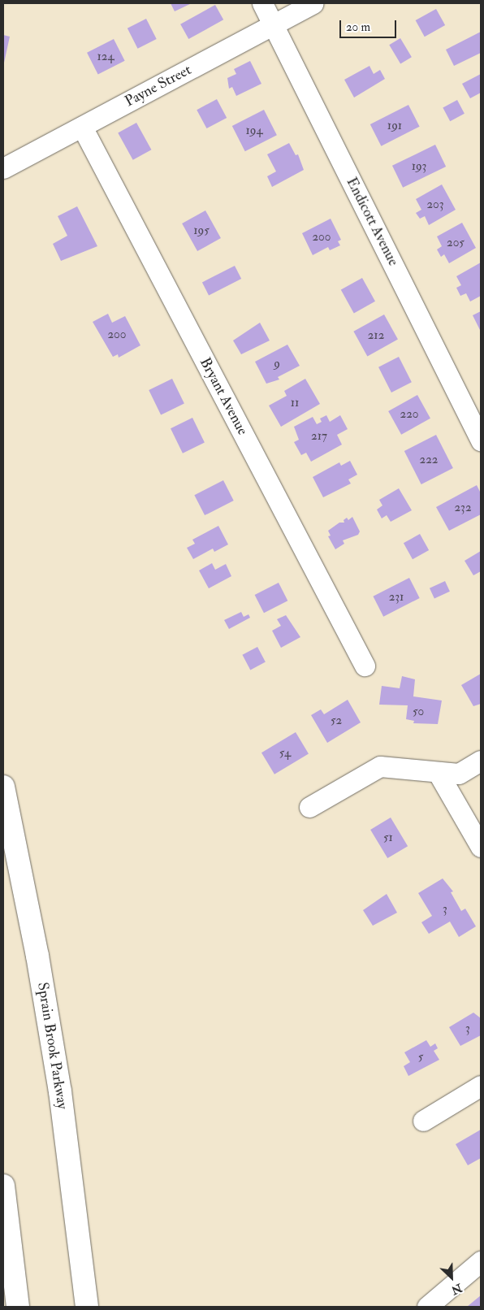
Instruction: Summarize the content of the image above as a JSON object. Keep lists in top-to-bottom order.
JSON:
{
  "streets": {
    "highway": ["Sprain Brook Parkway"],
    "street": ["Payne Street", "Endicott Avenue", "Bryant Avenue"]
  },
  "crossings": [
    ["Payne Street", "Endicott Avenue"],
    ["Payne Street", "Bryant Avenue"]
  ],
  "house_numbers": [
    "124",
    "191",
    "194",
    "193",
    "203",
    "195",
    "200",
    "205",
    "200",
    "212",
    "9",
    "11",
    "220",
    "217",
    "222",
    "232",
    "231",
    "50",
    "52",
    "54",
    "51",
    "3",
    "3",
    "5"
  ],
  "scale_bar": "20 m",
  "north": "bottom right"
}
